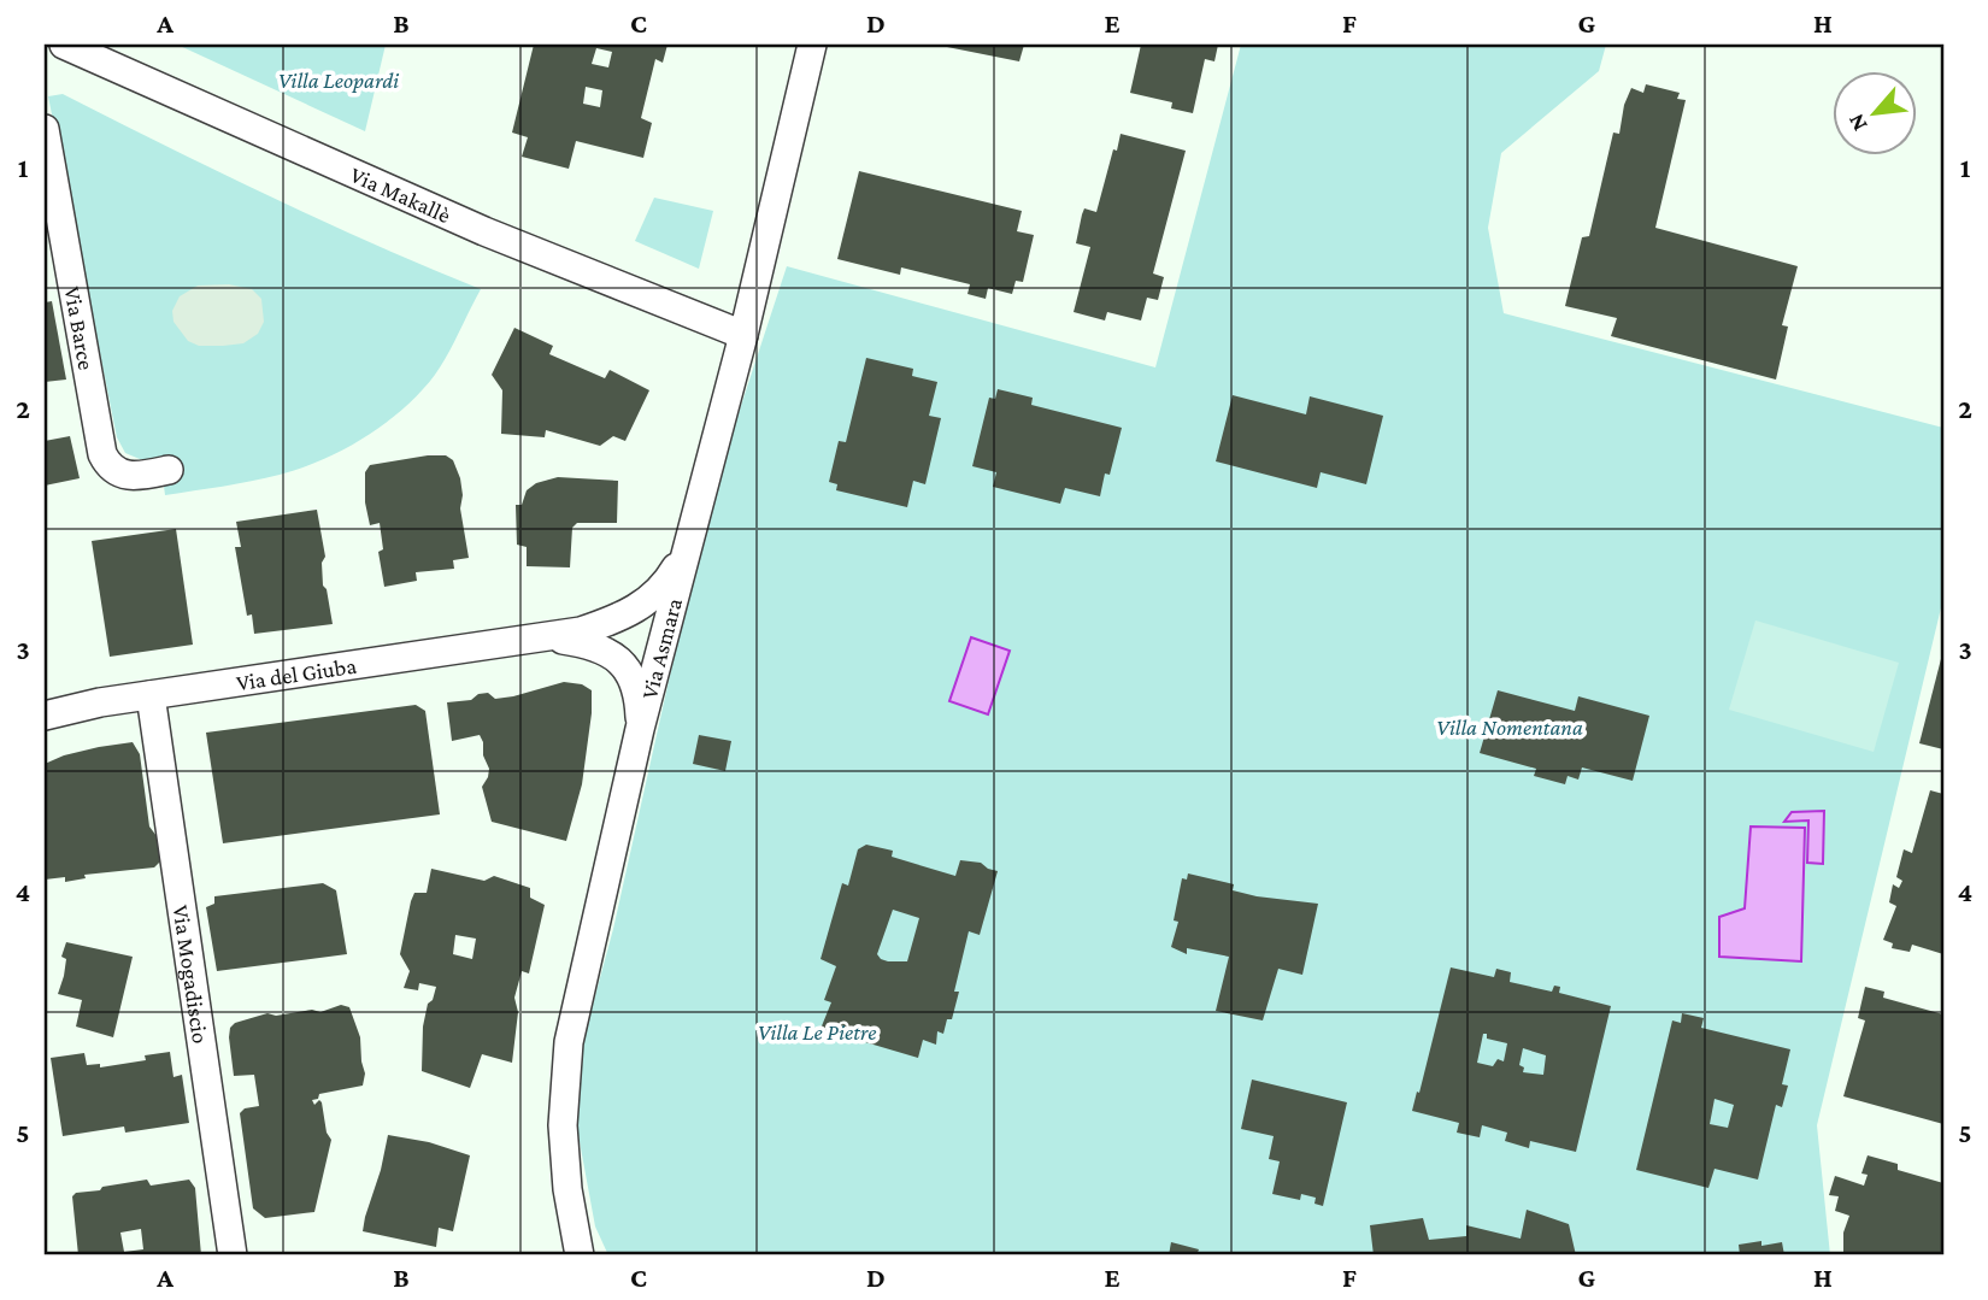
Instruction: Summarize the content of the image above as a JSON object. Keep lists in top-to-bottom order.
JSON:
{
  "streets": {
    "street": [
      "Via Makallè",
      "Via Barce",
      "Via Asmara",
      "Via del Giuba",
      "Via Mogadiscio"
    ]
  },
  "crossings": [
    ["Via Makallè", "Via Asmara"],
    ["Via Asmara", "Via del Giuba"],
    ["Via del Giuba", "Via Mogadiscio"]
  ],
  "parks": ["Villa Leopardi", "Villa Nomentana", "Villa Le Pietre"],
  "north": "bottom left",
  "grid": {
    "columns": [
      "A",
      "B",
      "C",
      "D",
      "E",
      "F",
      "G",
      "H"
    ],
    "rows": [
      "1",
      "2",
      "3",
      "4",
      "5"
    ]
  }
}
